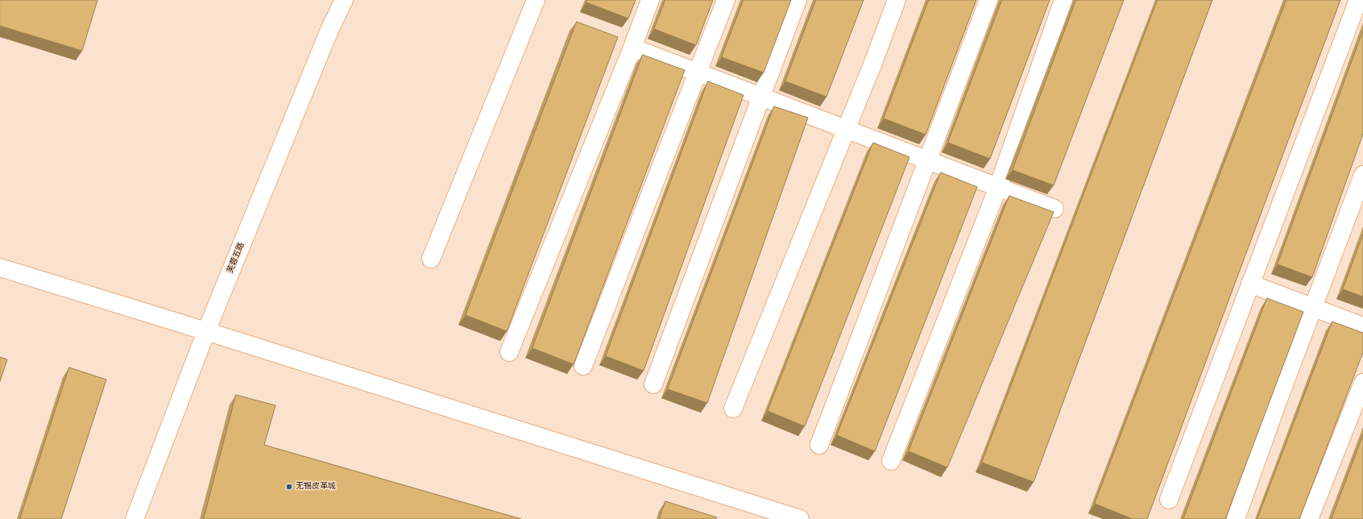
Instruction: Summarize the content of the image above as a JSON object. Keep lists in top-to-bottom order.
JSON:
{
  "streets": {
    "street": ["芙蓉五路"]
  },
  "places": ["无锡皮革城"]
}
